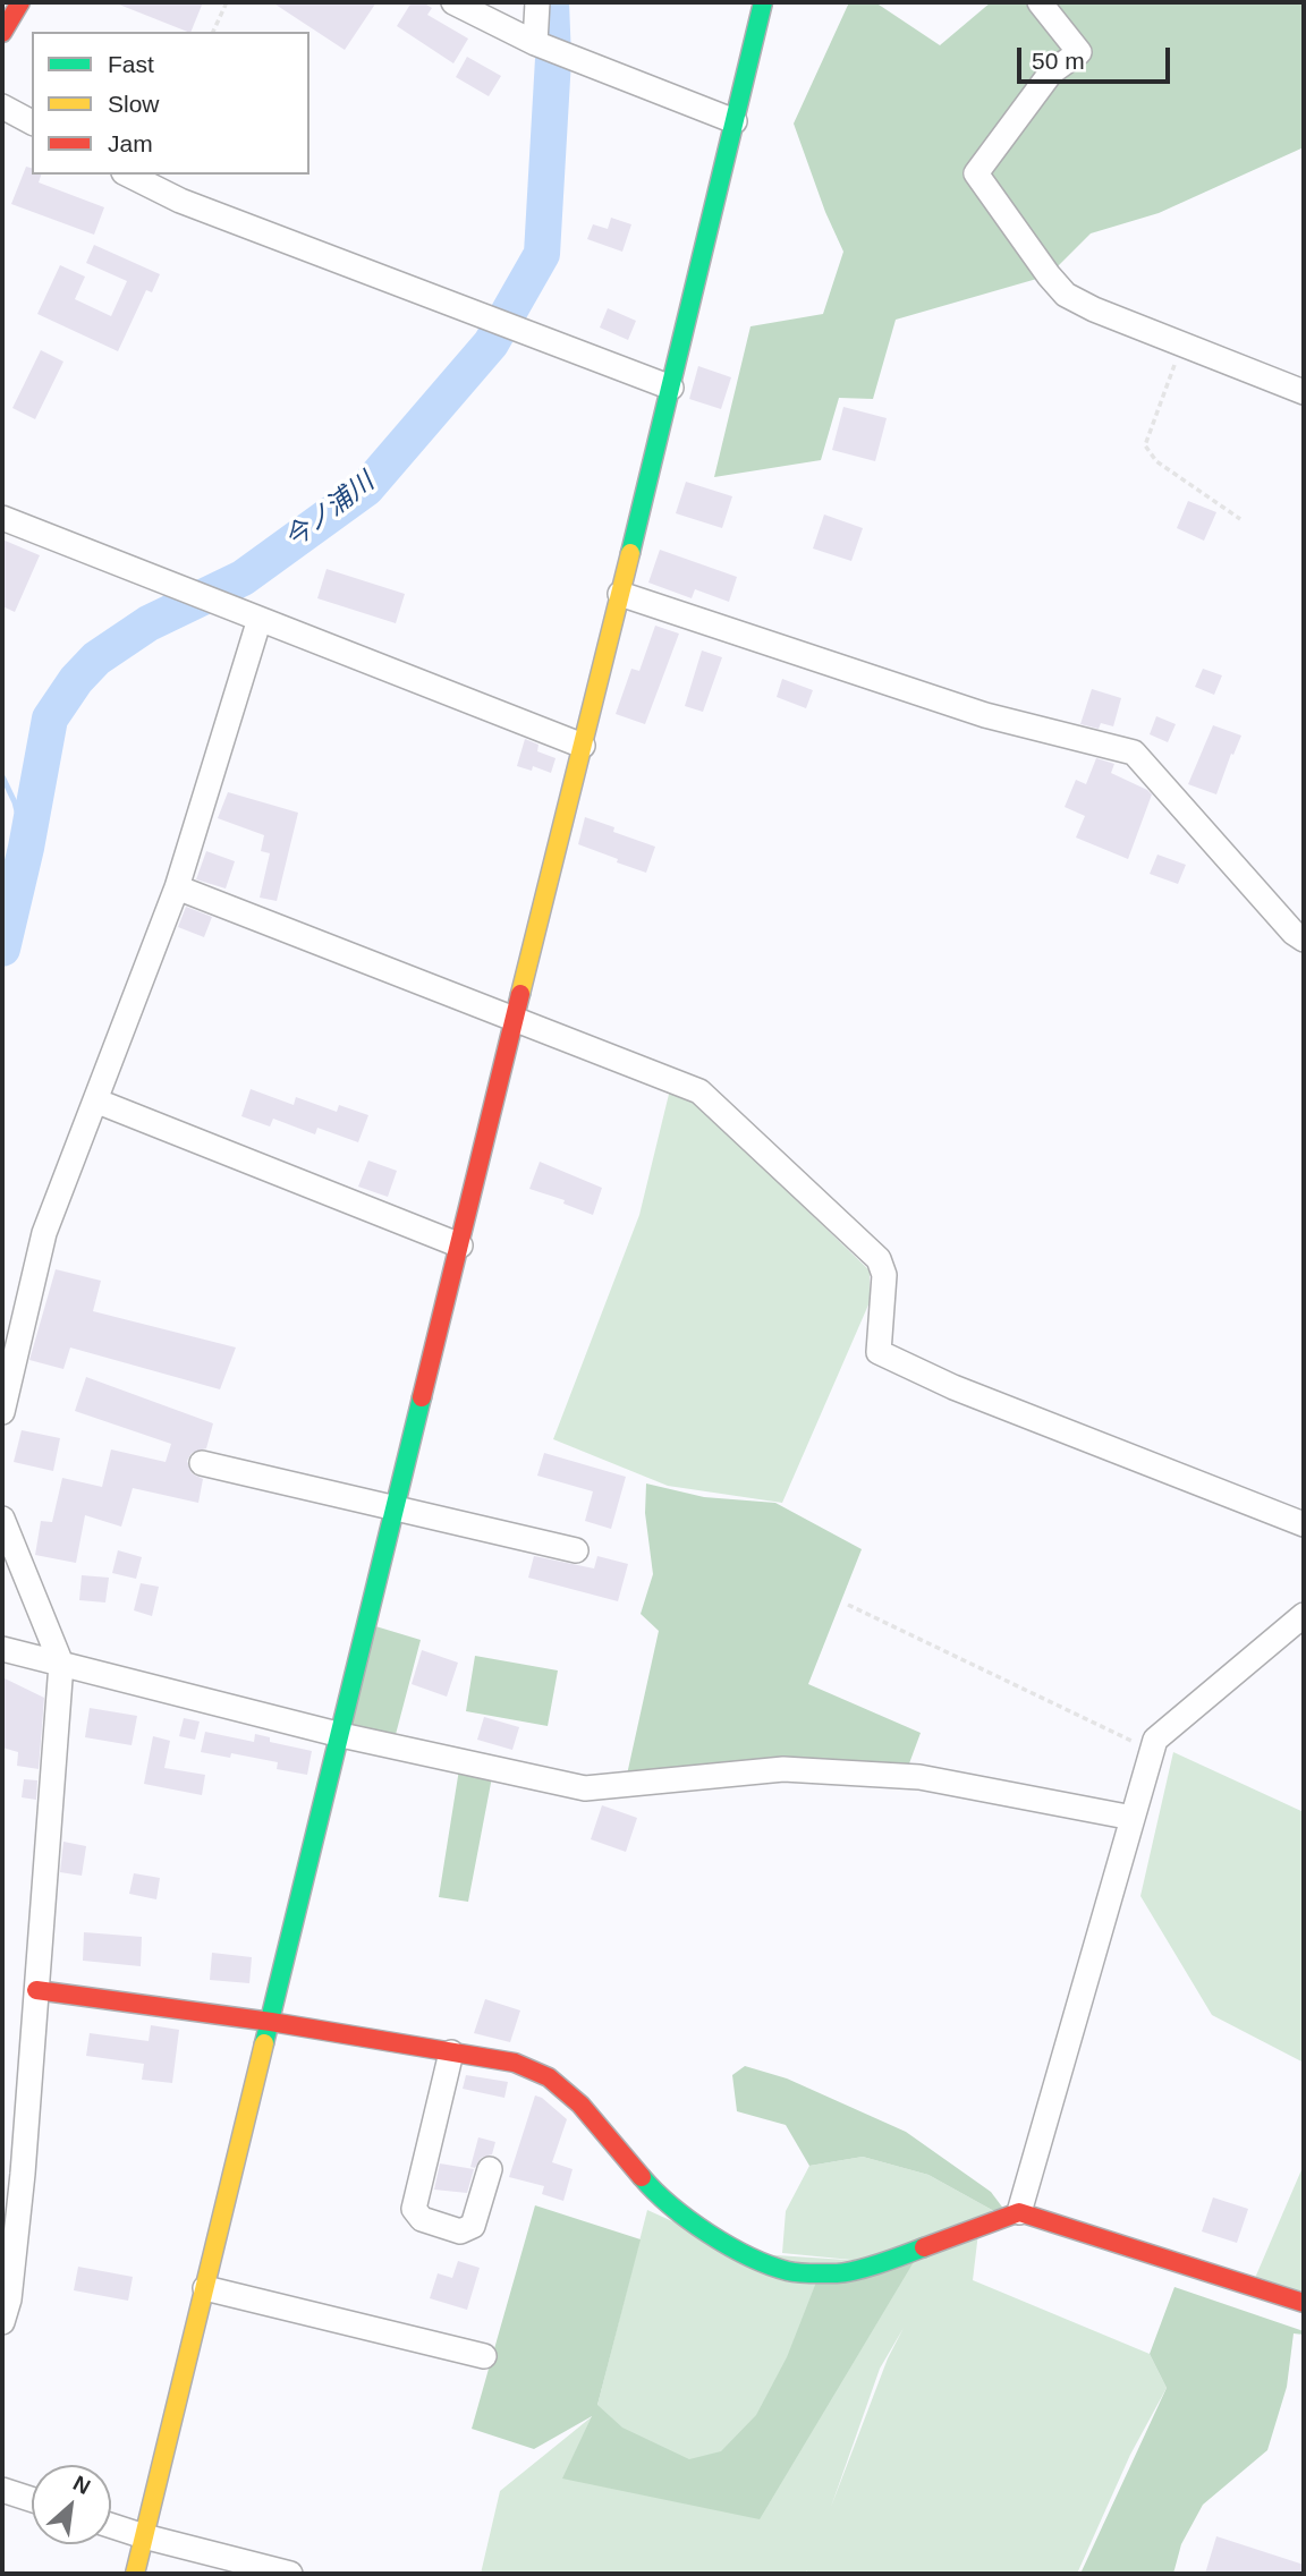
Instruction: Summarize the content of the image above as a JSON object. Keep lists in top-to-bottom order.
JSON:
{
  "water": ["今ノ浦川"],
  "legend": ["Fast", "Slow", "Jam"],
  "scale_bar": "50 m",
  "north": "top right"
}
